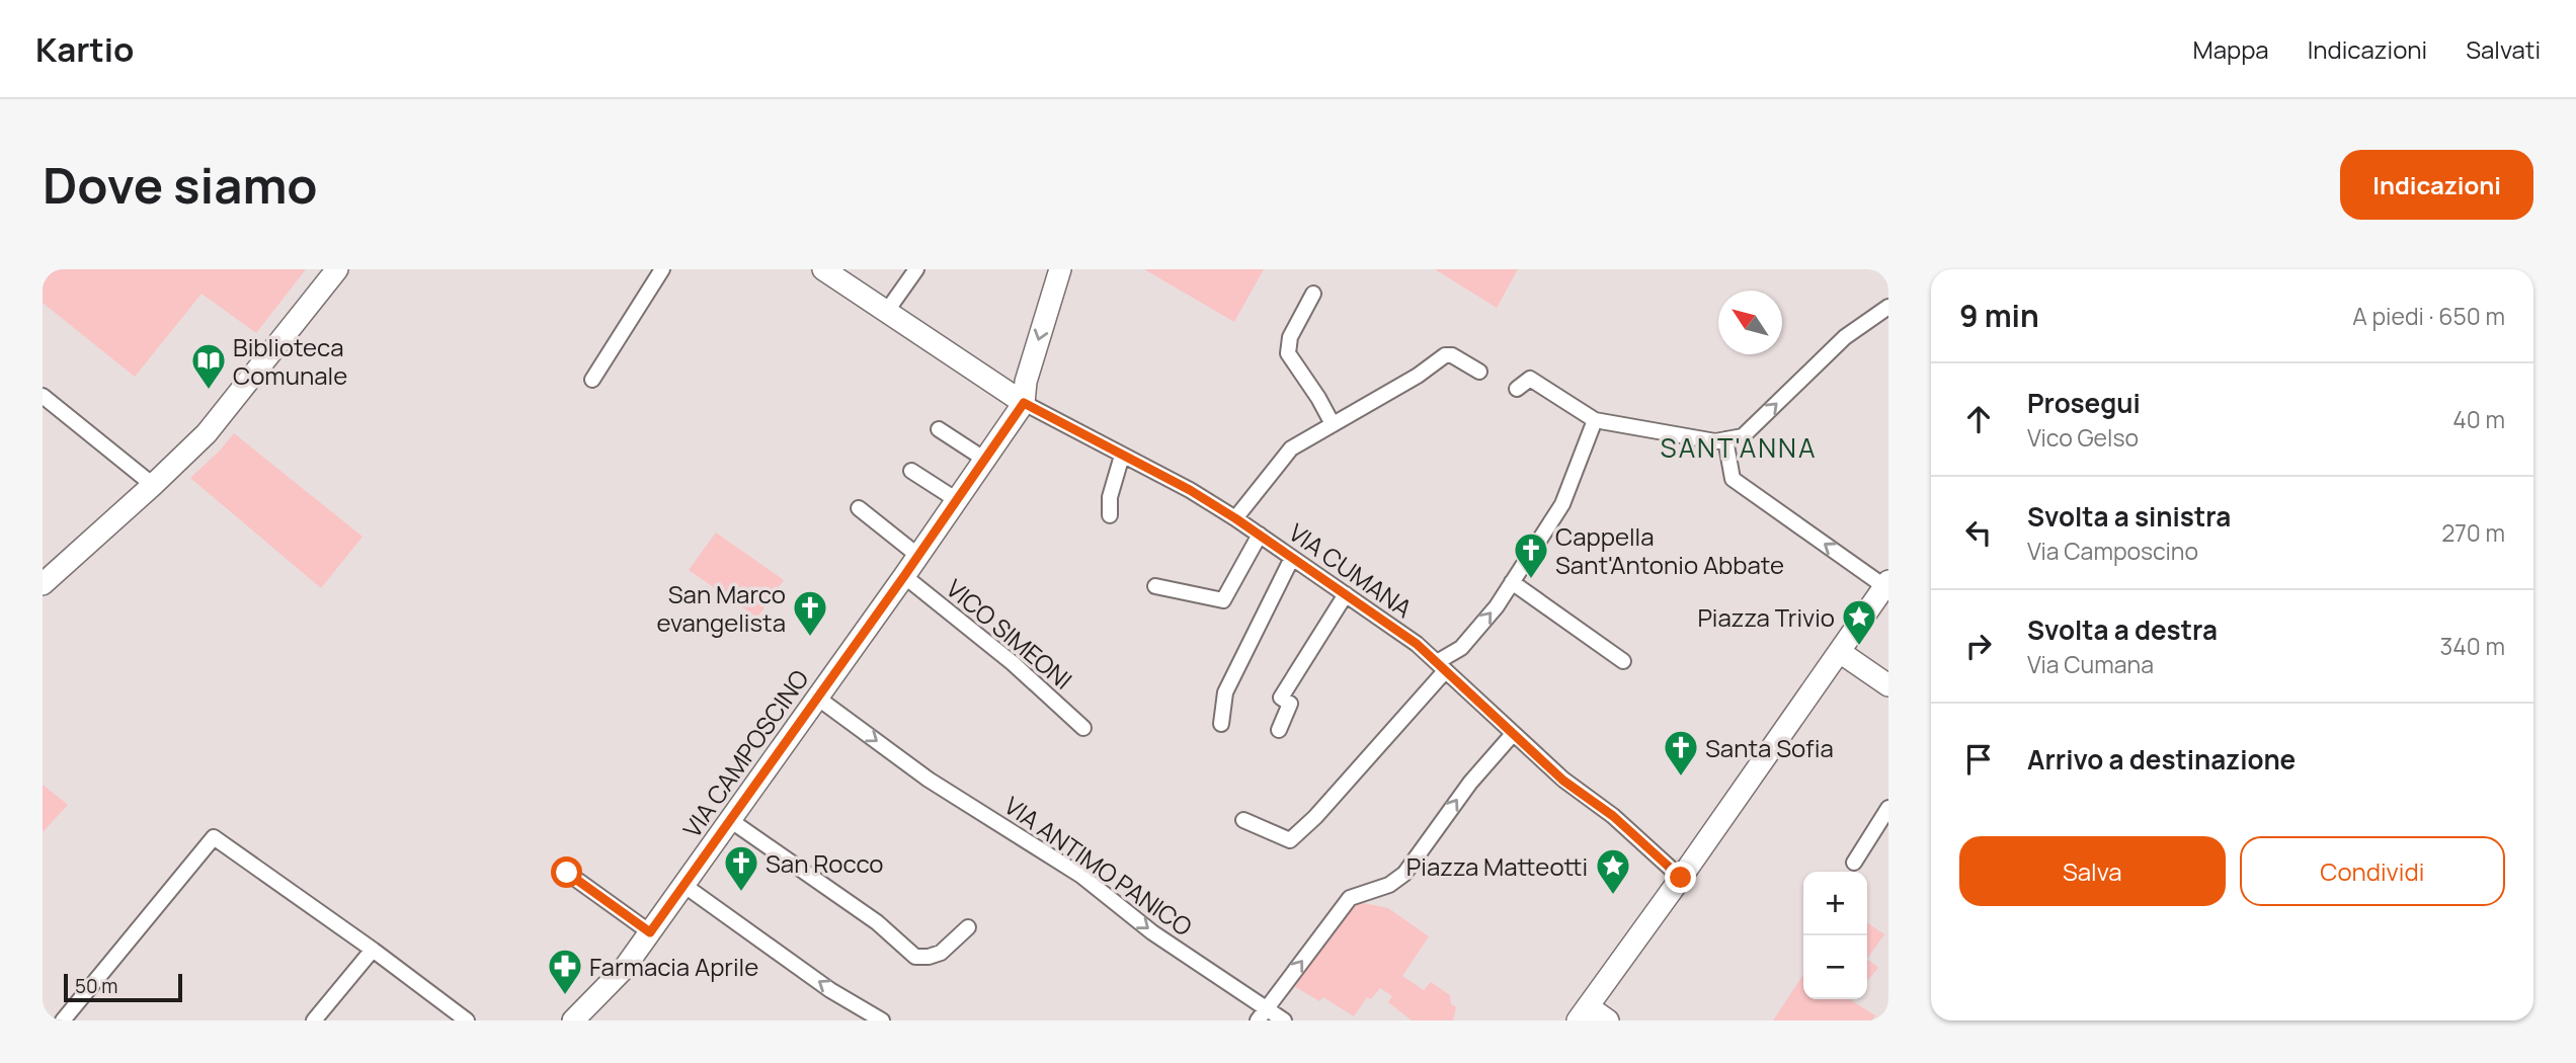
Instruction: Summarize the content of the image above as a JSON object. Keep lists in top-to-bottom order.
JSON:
{
  "streets": {
    "street": [
      "VIA CUMANA",
      "VICO SIMEONI",
      "VIA CAMPOSCINO",
      "VIA ANTIMO PANICO"
    ]
  },
  "crossings": [
    ["VIA CUMANA", "VIA CAMPOSCINO"],
    ["VICO SIMEONI", "VIA CAMPOSCINO"],
    ["VIA CAMPOSCINO", "VIA ANTIMO PANICO"]
  ],
  "one_way": ["VIA ANTIMO PANICO"],
  "districts": ["SANT'ANNA"],
  "places": {
    "library": ["Biblioteca Comunale"],
    "church": [
      "Cappella Sant'Antonio Abbate",
      "San Marco evangelista",
      "Santa Sofia",
      "San Rocco"
    ],
    "place": ["Piazza Trivio", "Piazza Matteotti"],
    "pharmacy": ["Farmacia Aprile"]
  },
  "scale_bar": "50 m",
  "north": "top left",
  "page": {
    "header": "Kartio",
    "nav": ["Mappa", "Indicazioni", "Salvati"],
    "buttons": [
      "Indicazioni",
      ["Salva", "Condividi"]
    ],
    "title": "Dove siamo",
    "heading": ["9 min", "A piedi · 650 m"],
    "list": [
      ["Prosegui", "Vico Gelso", "40 m"],
      ["Svolta a sinistra", "Via Camposcino", "270 m"],
      ["Svolta a destra", "Via Cumana", "340 m"],
      "Arrivo a destinazione"
    ],
    "map_buttons": ["+", "−"],
    "scale": "50 m"
  }
}
